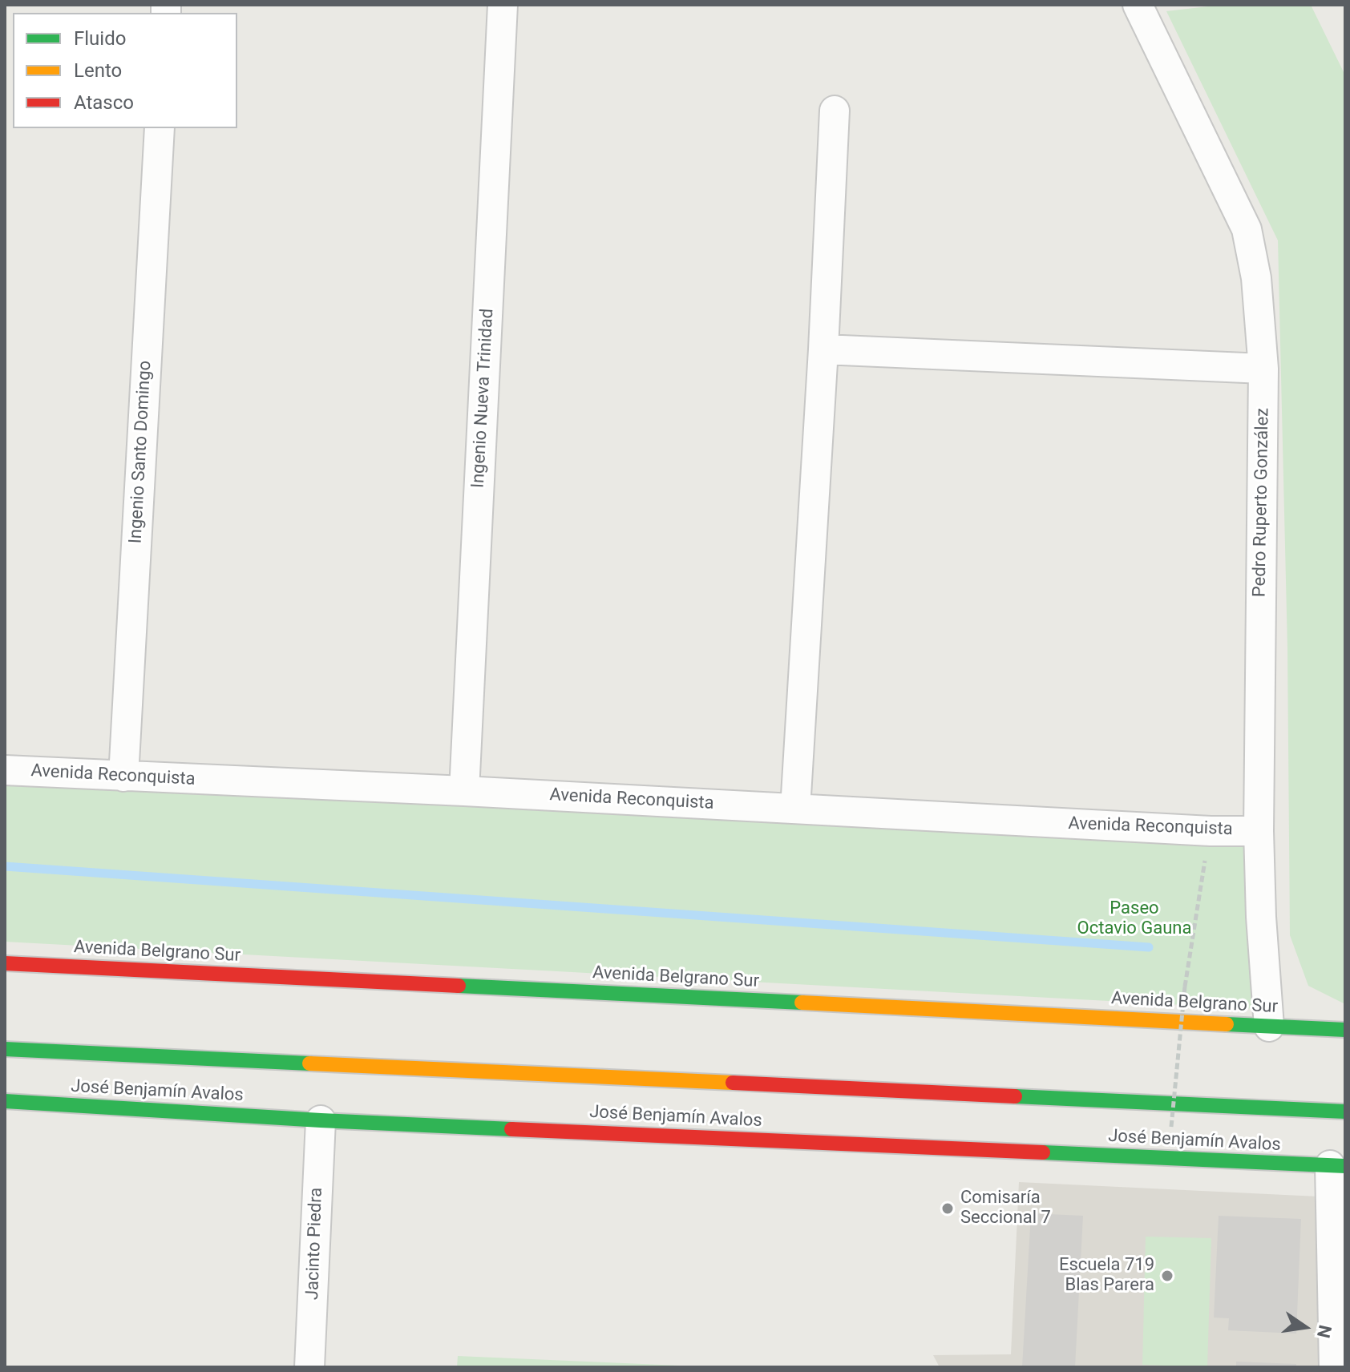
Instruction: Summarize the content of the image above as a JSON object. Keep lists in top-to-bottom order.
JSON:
{
  "streets": {
    "main road": ["Avenida Belgrano Sur", "José Benjamín Avalos"],
    "street": [
      "Ingenio Nueva Trinidad",
      "Ingenio Santo Domingo",
      "Pedro Ruperto González",
      "Avenida Reconquista",
      "Jacinto Piedra"
    ]
  },
  "crossings": [
    ["Ingenio Nueva Trinidad", "Avenida Reconquista"],
    ["Ingenio Santo Domingo", "Avenida Reconquista"],
    ["Pedro Ruperto González", "Avenida Reconquista"],
    ["Pedro Ruperto González", "Avenida Belgrano Sur"],
    ["José Benjamín Avalos", "Jacinto Piedra"]
  ],
  "parks": ["Paseo Octavio Gauna"],
  "places": ["Comisaría Seccional 7", "Escuela 719 Blas Parera"],
  "legend": ["Fluido", "Lento", "Atasco"],
  "north": "right"
}
